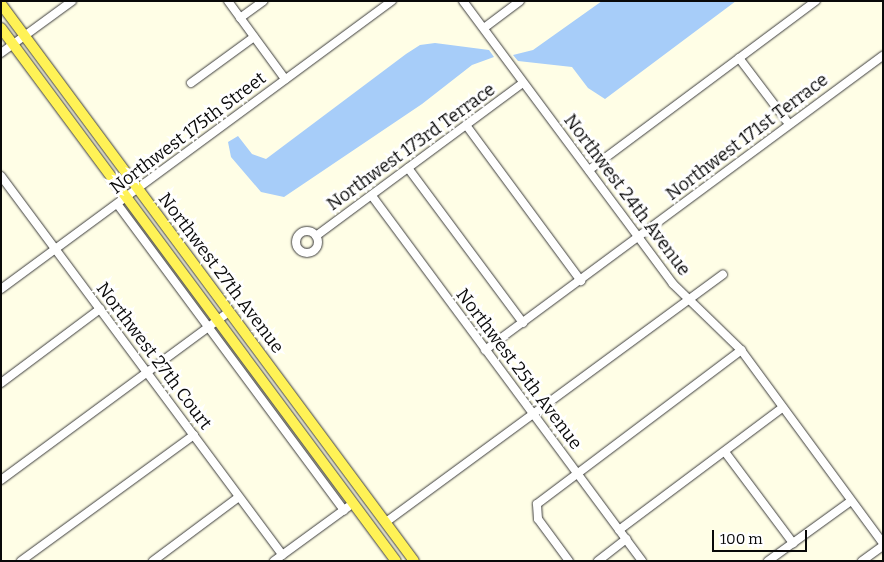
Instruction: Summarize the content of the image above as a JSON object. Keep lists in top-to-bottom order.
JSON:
{
  "streets": {
    "main road": ["Northwest 27th Avenue"],
    "street": [
      "Northwest 175th Street",
      "Northwest 171st Terrace",
      "Northwest 173rd Terrace",
      "Northwest 24th Avenue",
      "Northwest 27th Court",
      "Northwest 25th Avenue"
    ]
  },
  "crossings": [
    ["Northwest 175th Street", "Northwest 27th Avenue"],
    ["Northwest 175th Street", "Northwest 27th Court"],
    ["Northwest 171st Terrace", "Northwest 24th Avenue"],
    ["Northwest 171st Terrace", "Northwest 25th Avenue"],
    ["Northwest 173rd Terrace", "Northwest 24th Avenue"],
    ["Northwest 173rd Terrace", "Northwest 25th Avenue"]
  ],
  "scale_bar": "100 m"
}
